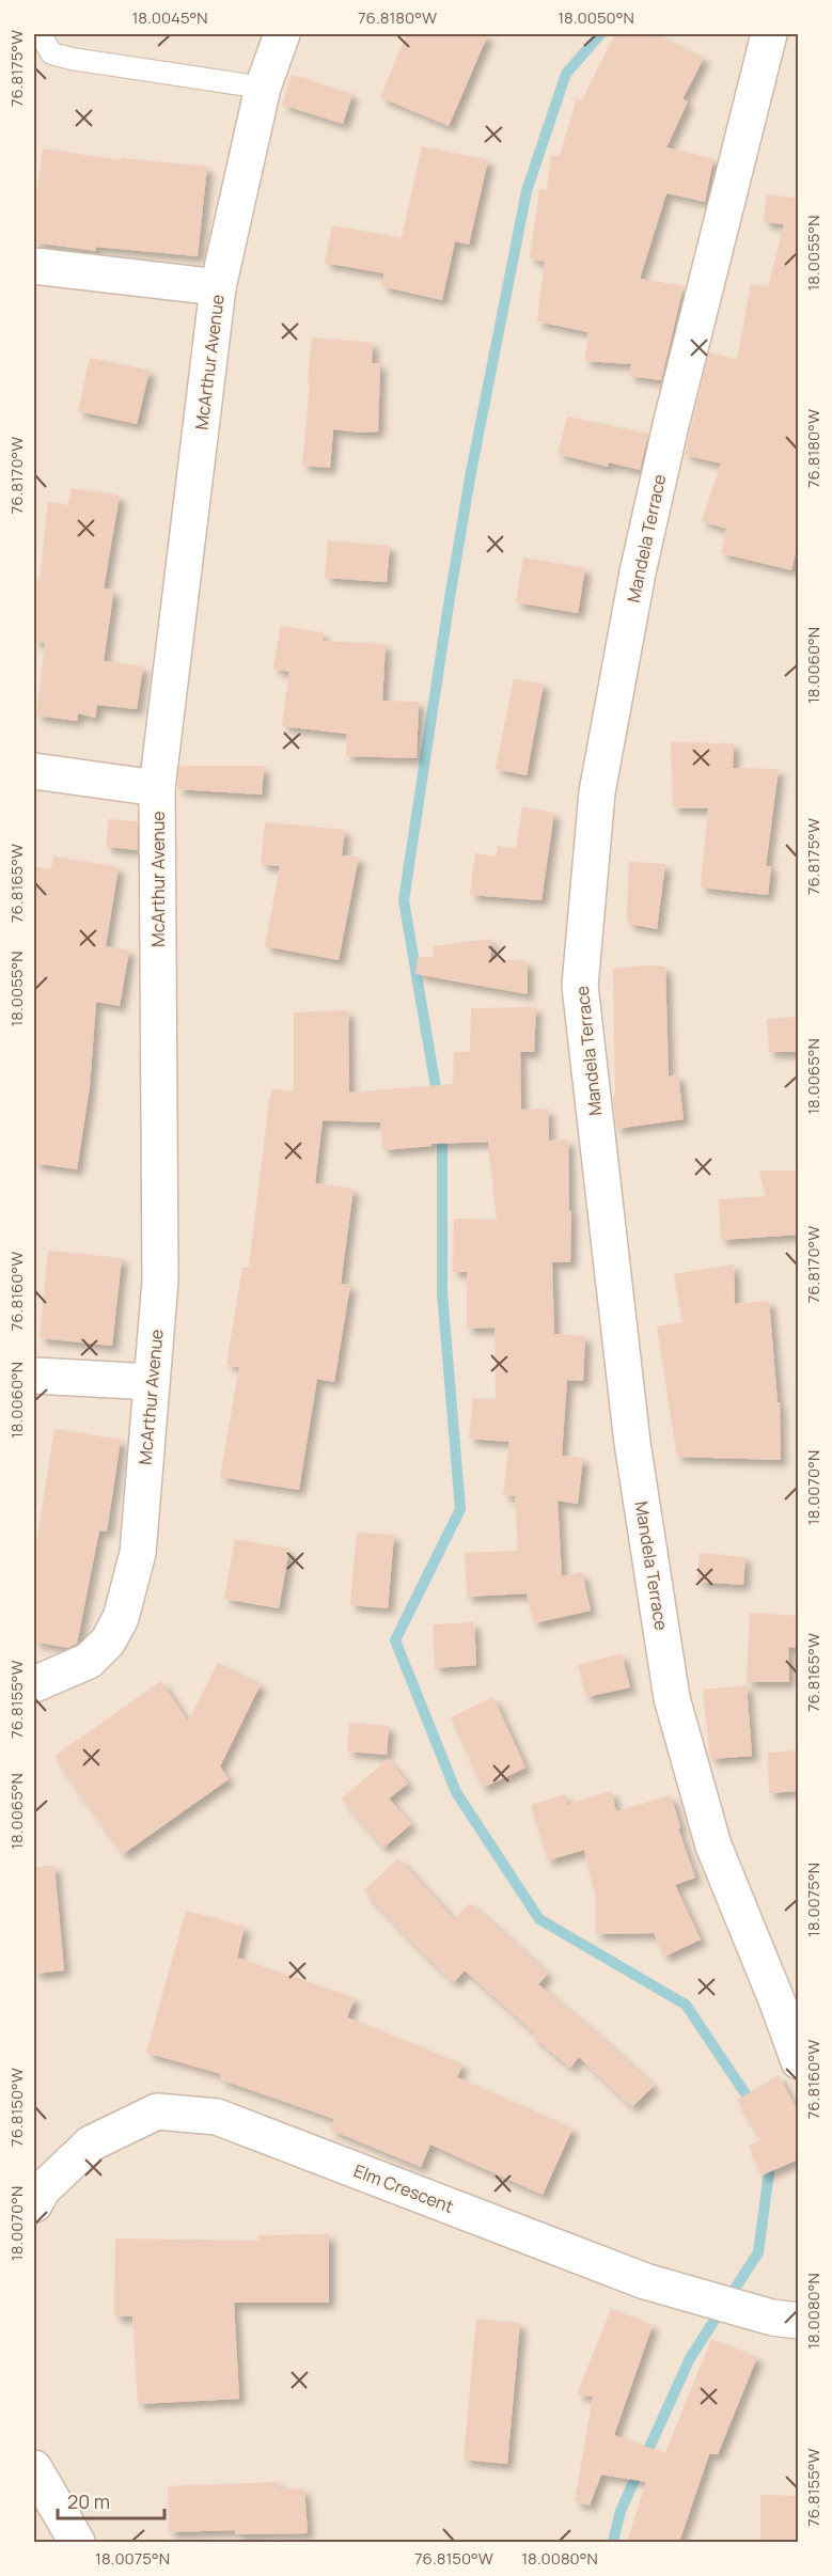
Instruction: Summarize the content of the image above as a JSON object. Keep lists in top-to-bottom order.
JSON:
{
  "streets": {
    "street": ["McArthur Avenue", "Mandela Terrace", "Elm Crescent"]
  },
  "scale_bar": "20 m",
  "coordinates": [
    "18.0045°N",
    "76.8180°W",
    "18.0050°N",
    "76.8175°W",
    "18.0055°N",
    "76.8170°W",
    "18.0060°N",
    "76.8165°W",
    "18.0065°N",
    "76.8160°W",
    "18.0070°N",
    "76.8155°W",
    "18.0075°N",
    "76.8150°W",
    "18.0080°N"
  ]
}
